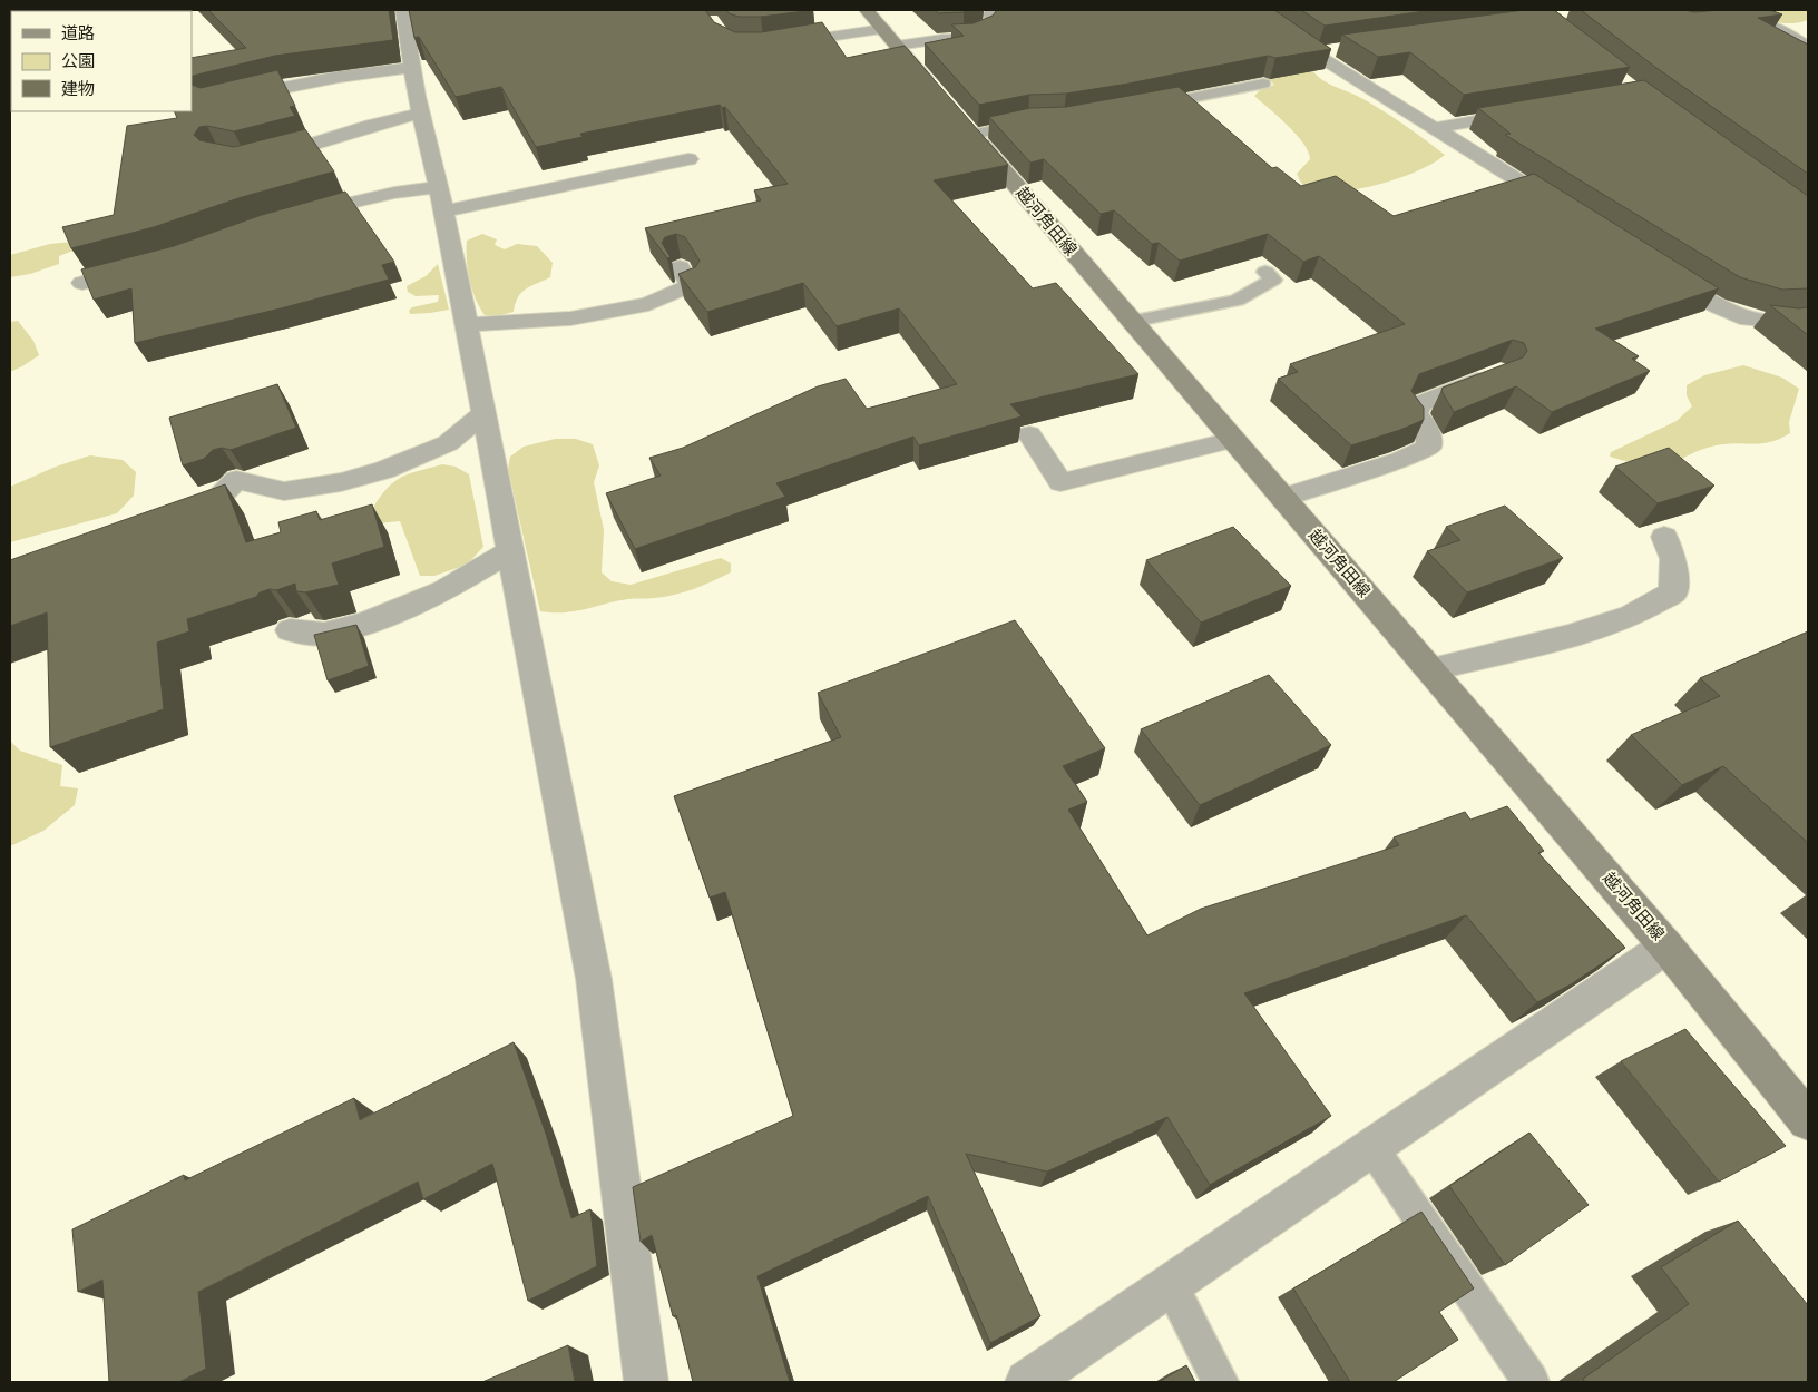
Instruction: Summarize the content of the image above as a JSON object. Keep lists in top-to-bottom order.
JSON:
{
  "streets": {
    "main road": ["越河角田線"]
  },
  "legend": ["道路", "公園", "建物"]
}
